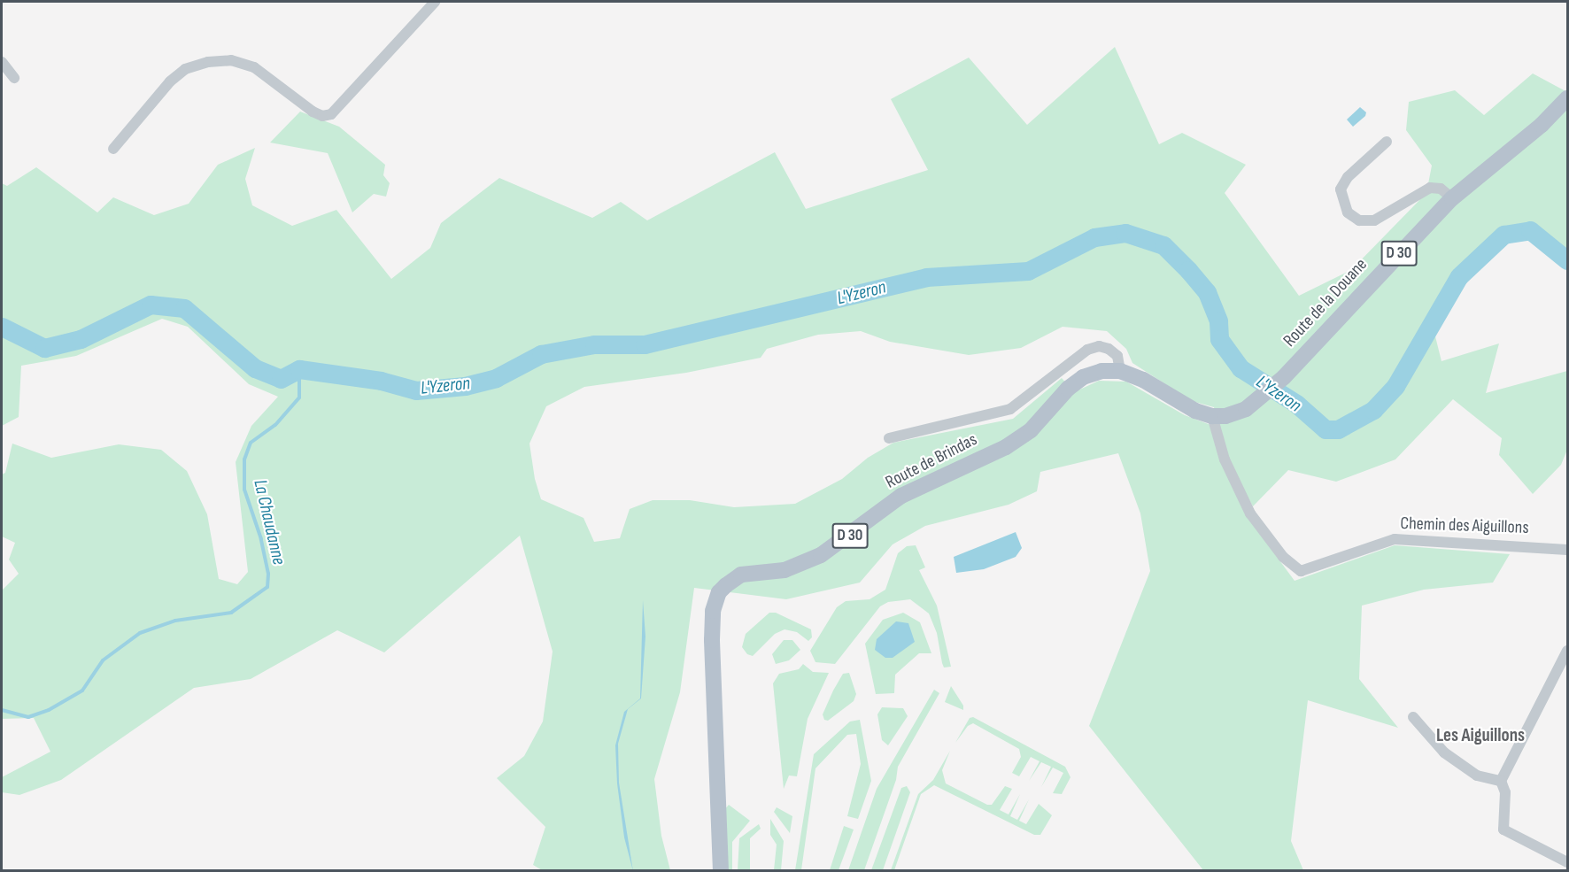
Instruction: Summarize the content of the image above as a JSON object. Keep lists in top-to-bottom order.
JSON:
{
  "streets": {
    "main road": ["D 30", "Route de la Douane", "Route de Brindas"],
    "street": ["Chemin des Aiguillons"]
  },
  "crossings": [
    ["Route de la Douane", "Route de Brindas"],
    ["Route de la Douane", "Chemin des Aiguillons"],
    ["Route de Brindas", "Chemin des Aiguillons"]
  ],
  "districts": ["Les Aiguillons"],
  "water": ["L'Yzeron", "La Chaudanne"]
}
